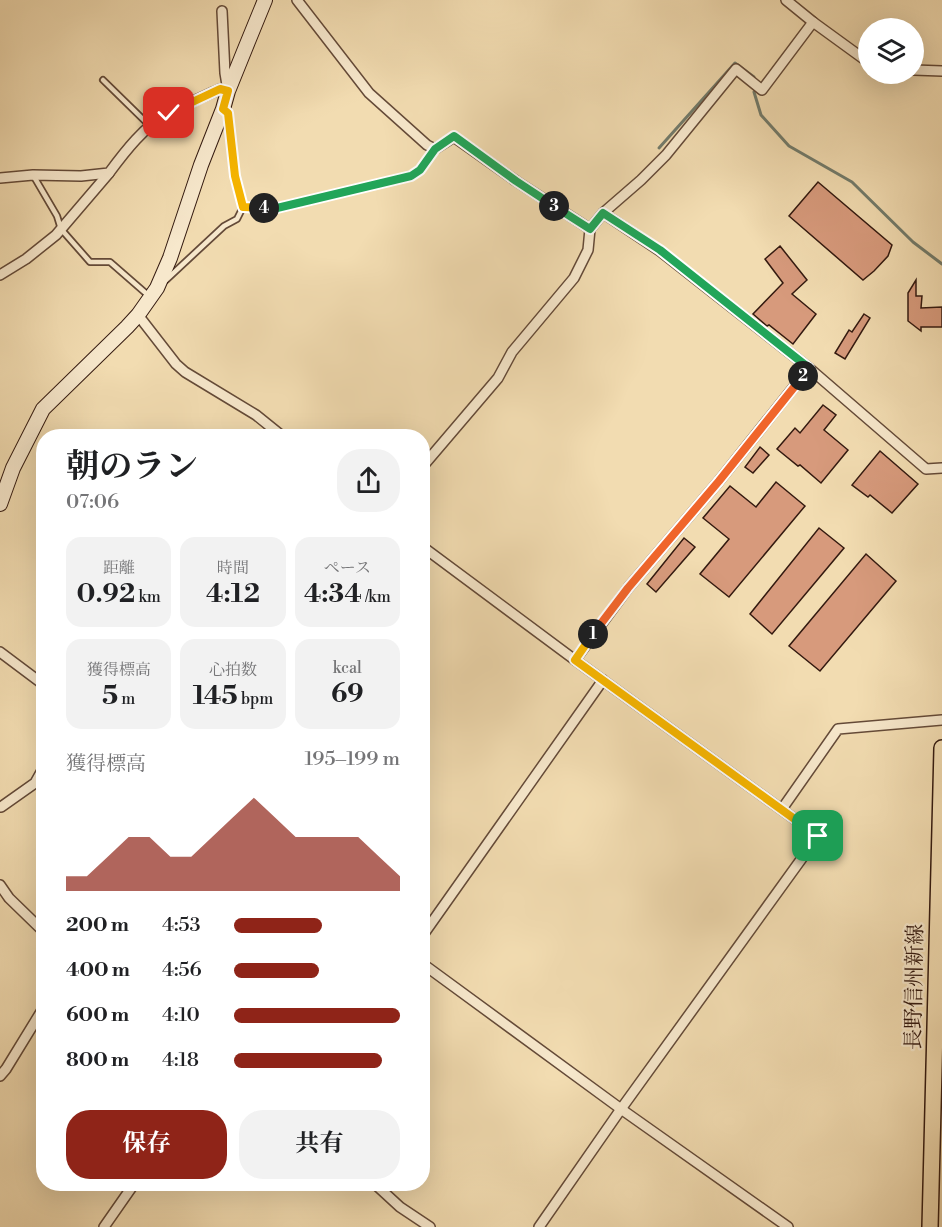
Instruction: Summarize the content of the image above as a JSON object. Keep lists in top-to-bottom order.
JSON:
{
  "streets": {
    "main road": ["長野信州新線"]
  },
  "page": {
    "pins": [
      "3",
      "4",
      "2",
      "1"
    ],
    "heading": ["朝のラン", "07:06"],
    "stats": [
      ["距離", "0.92 km"],
      ["時間", "4:12"],
      ["ペース", "4:34 /km"],
      ["獲得標高", "5 m"],
      ["心拍数", "145 bpm"],
      ["kcal", "69"]
    ],
    "chart": ["獲得標高", "195–199 m"],
    "list": [
      {
        "name": "200 m",
        "note": "4:53"
      },
      {
        "name": "400 m",
        "note": "4:56"
      },
      {
        "name": "600 m",
        "note": "4:10"
      },
      {
        "name": "800 m",
        "note": "4:18"
      }
    ],
    "buttons": ["保存", "共有"]
  }
}
